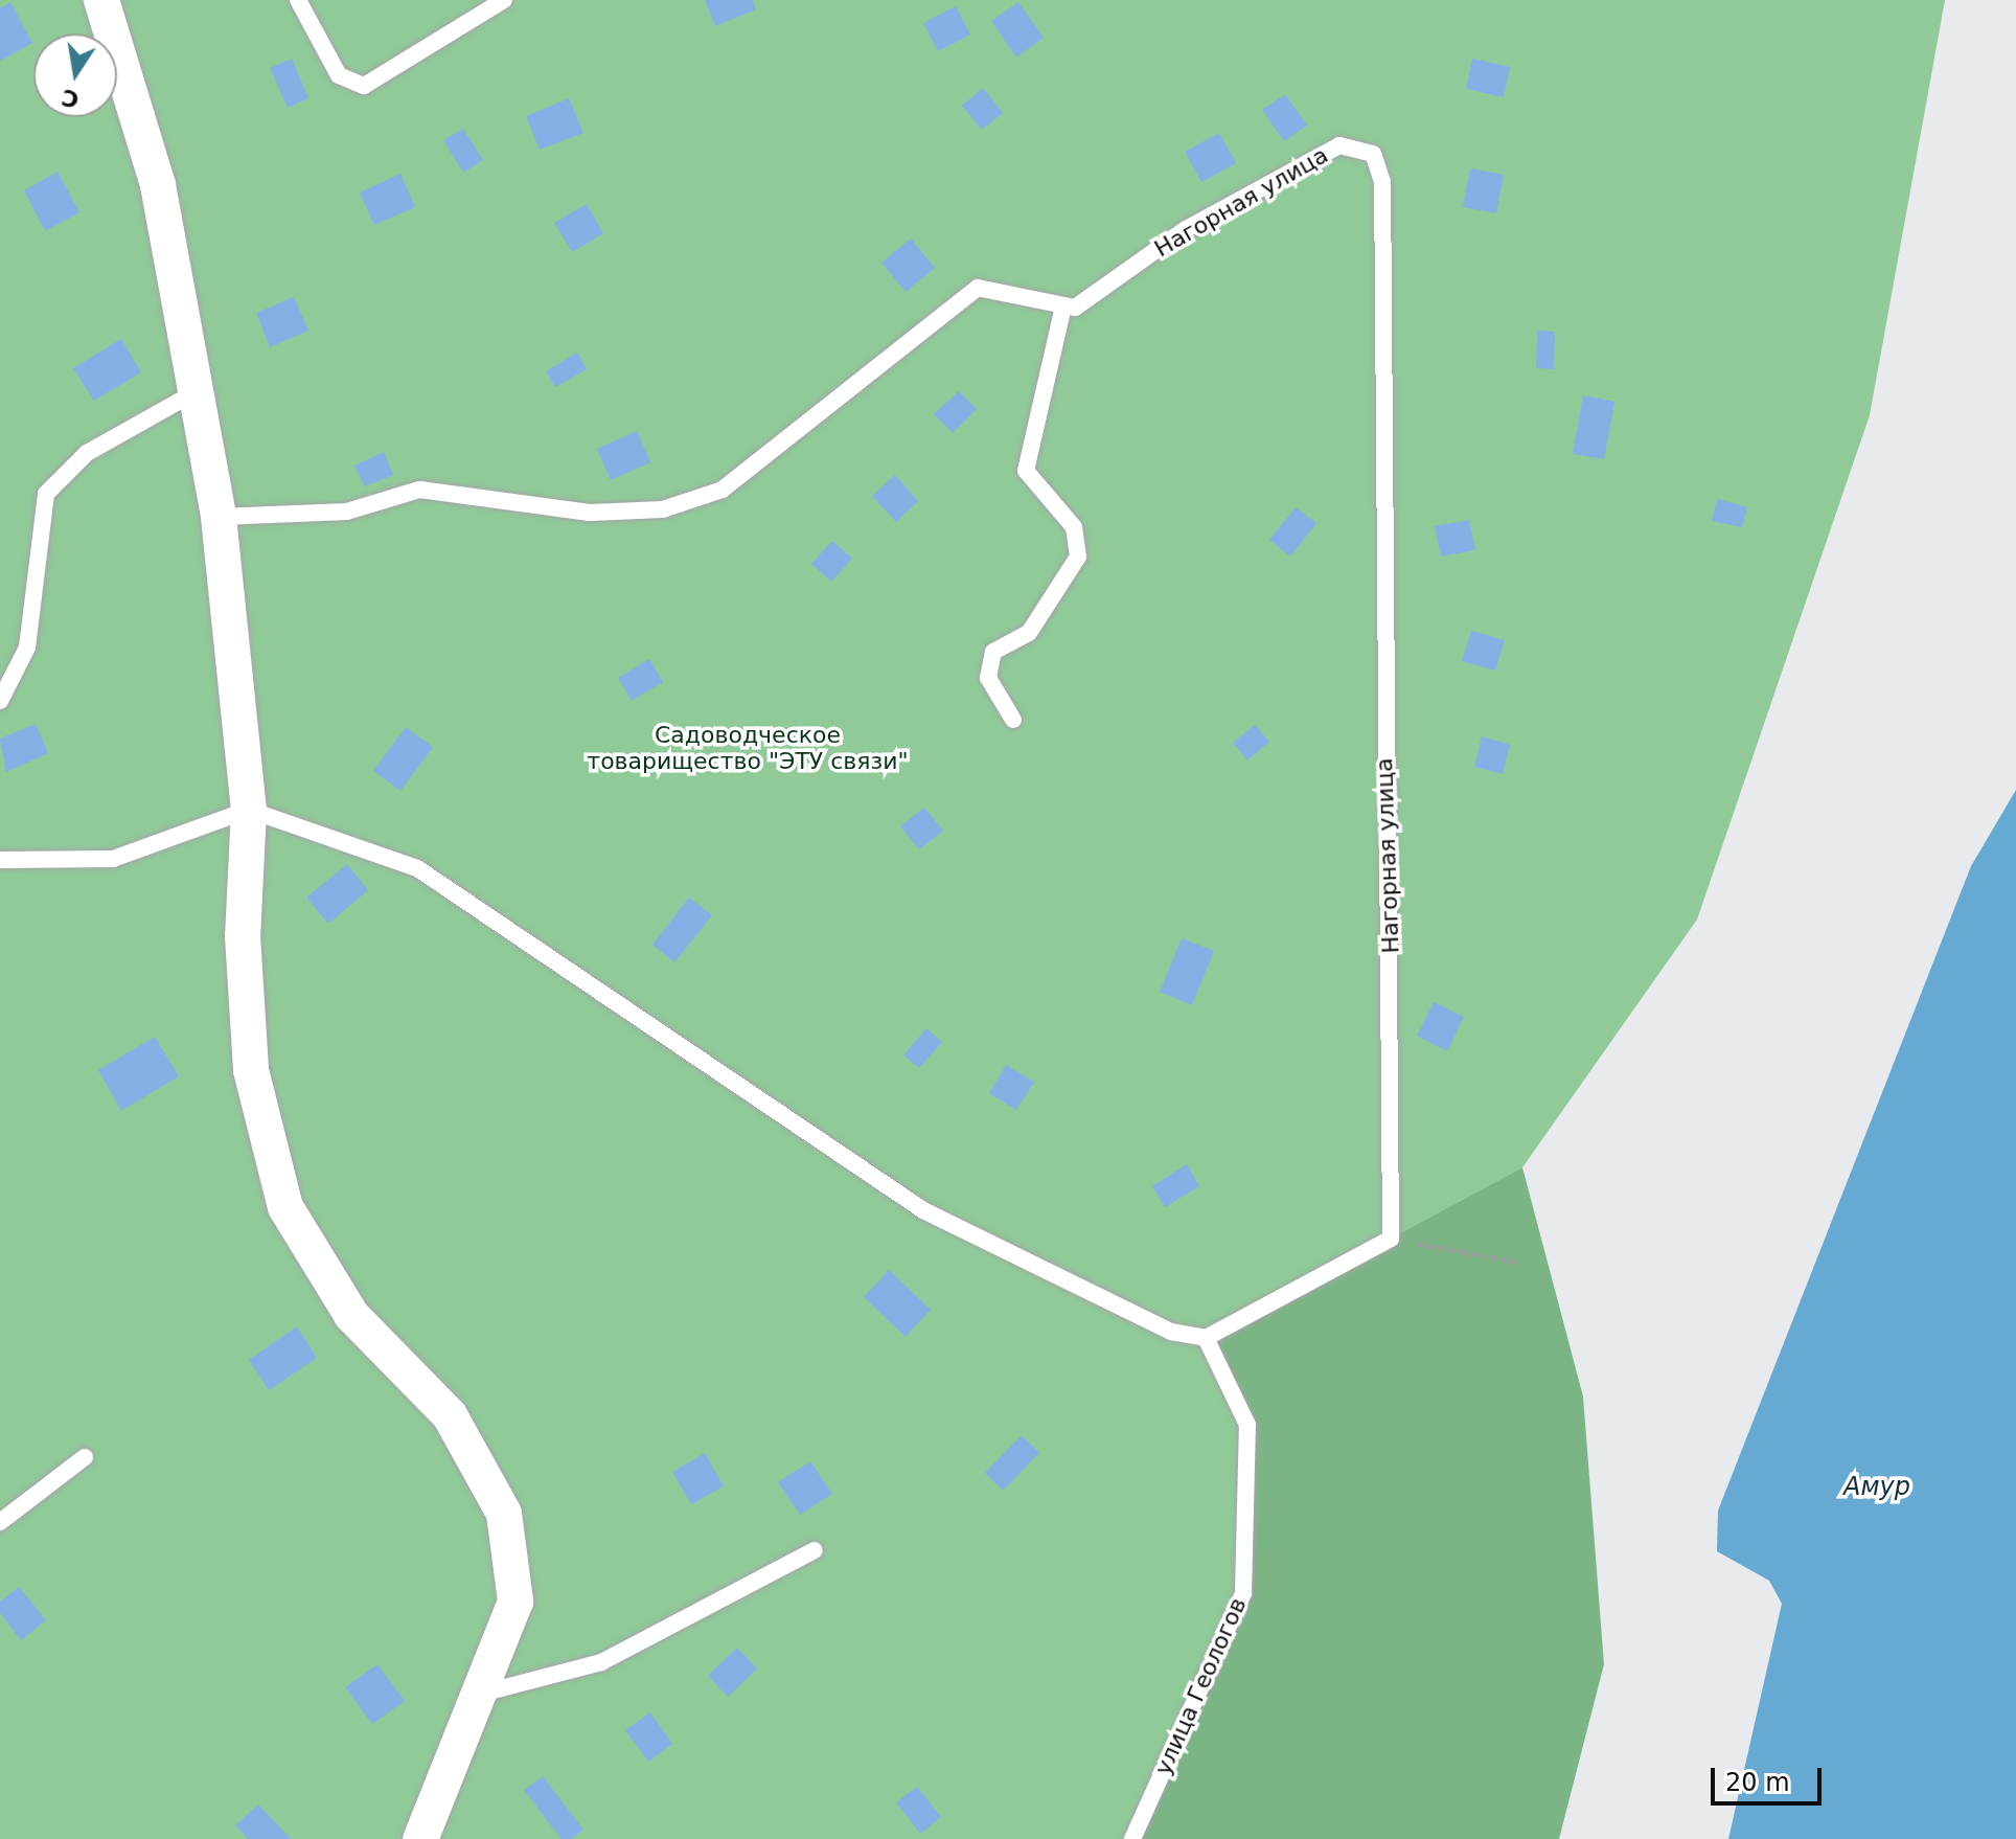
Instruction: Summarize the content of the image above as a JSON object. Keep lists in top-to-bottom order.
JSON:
{
  "streets": {
    "lane": ["Нагорная улица", "улица Геологов"]
  },
  "water": ["Амур"],
  "parks": ["Садоводческое товарищество \"ЭТУ связи\""],
  "scale_bar": "20 m",
  "north": "bottom"
}
